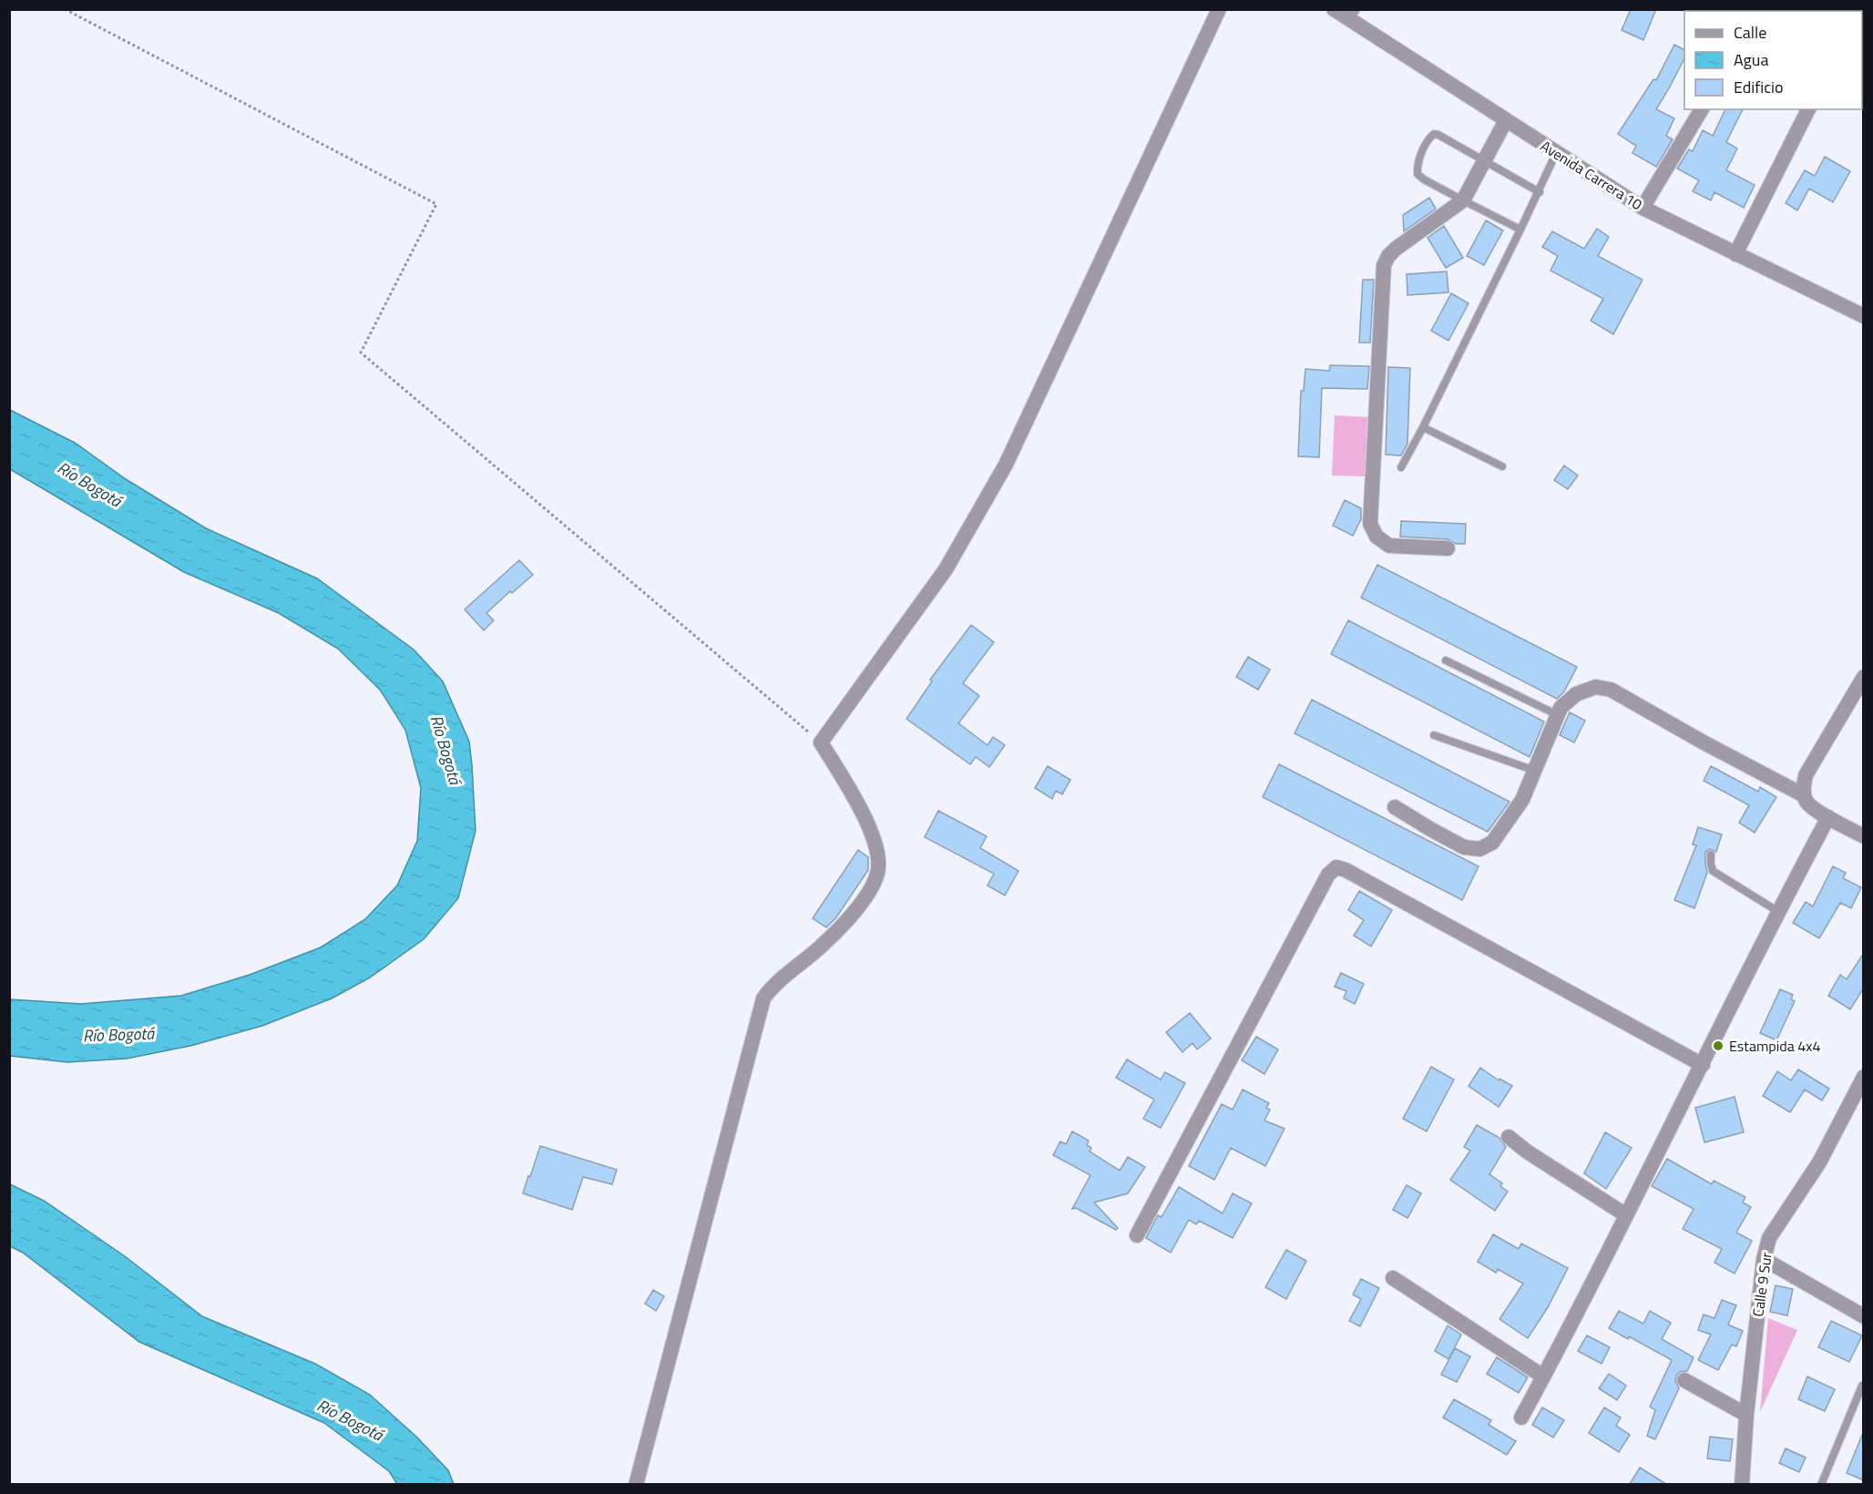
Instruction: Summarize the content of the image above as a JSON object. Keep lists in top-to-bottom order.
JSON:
{
  "streets": {
    "street": ["Avenida Carrera 10", "Calle 9 Sur"]
  },
  "water": ["Río Bogotá"],
  "places": ["Estampida 4x4"],
  "legend": ["Calle", "Agua", "Edificio"]
}
